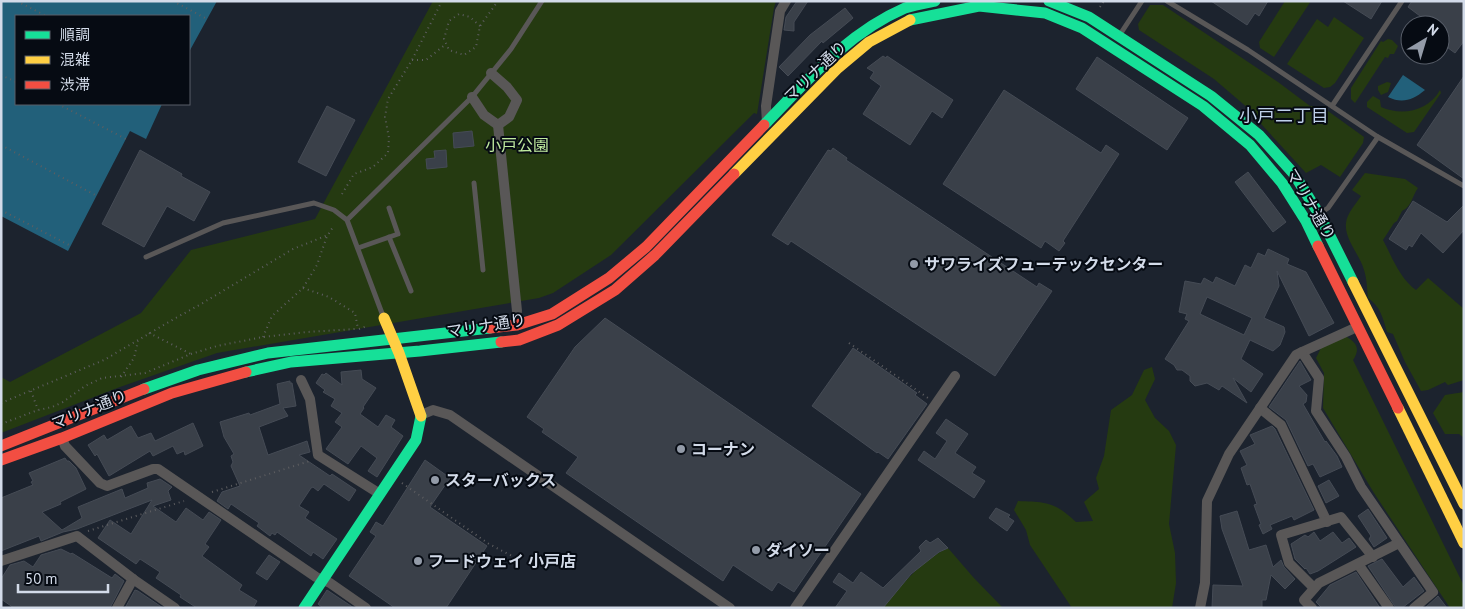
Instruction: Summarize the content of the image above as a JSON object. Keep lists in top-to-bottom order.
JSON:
{
  "streets": {
    "street": ["マリナ通り"]
  },
  "districts": ["小戸二丁目"],
  "parks": ["小戸公園"],
  "places": [
    "サワライズフューテックセンター",
    "コーナン",
    "スターバックス",
    "ダイソー",
    "フードウェイ 小戸店"
  ],
  "legend": ["順調", "混雑", "渋滞"],
  "scale_bar": "50 m",
  "north": "top right"
}
